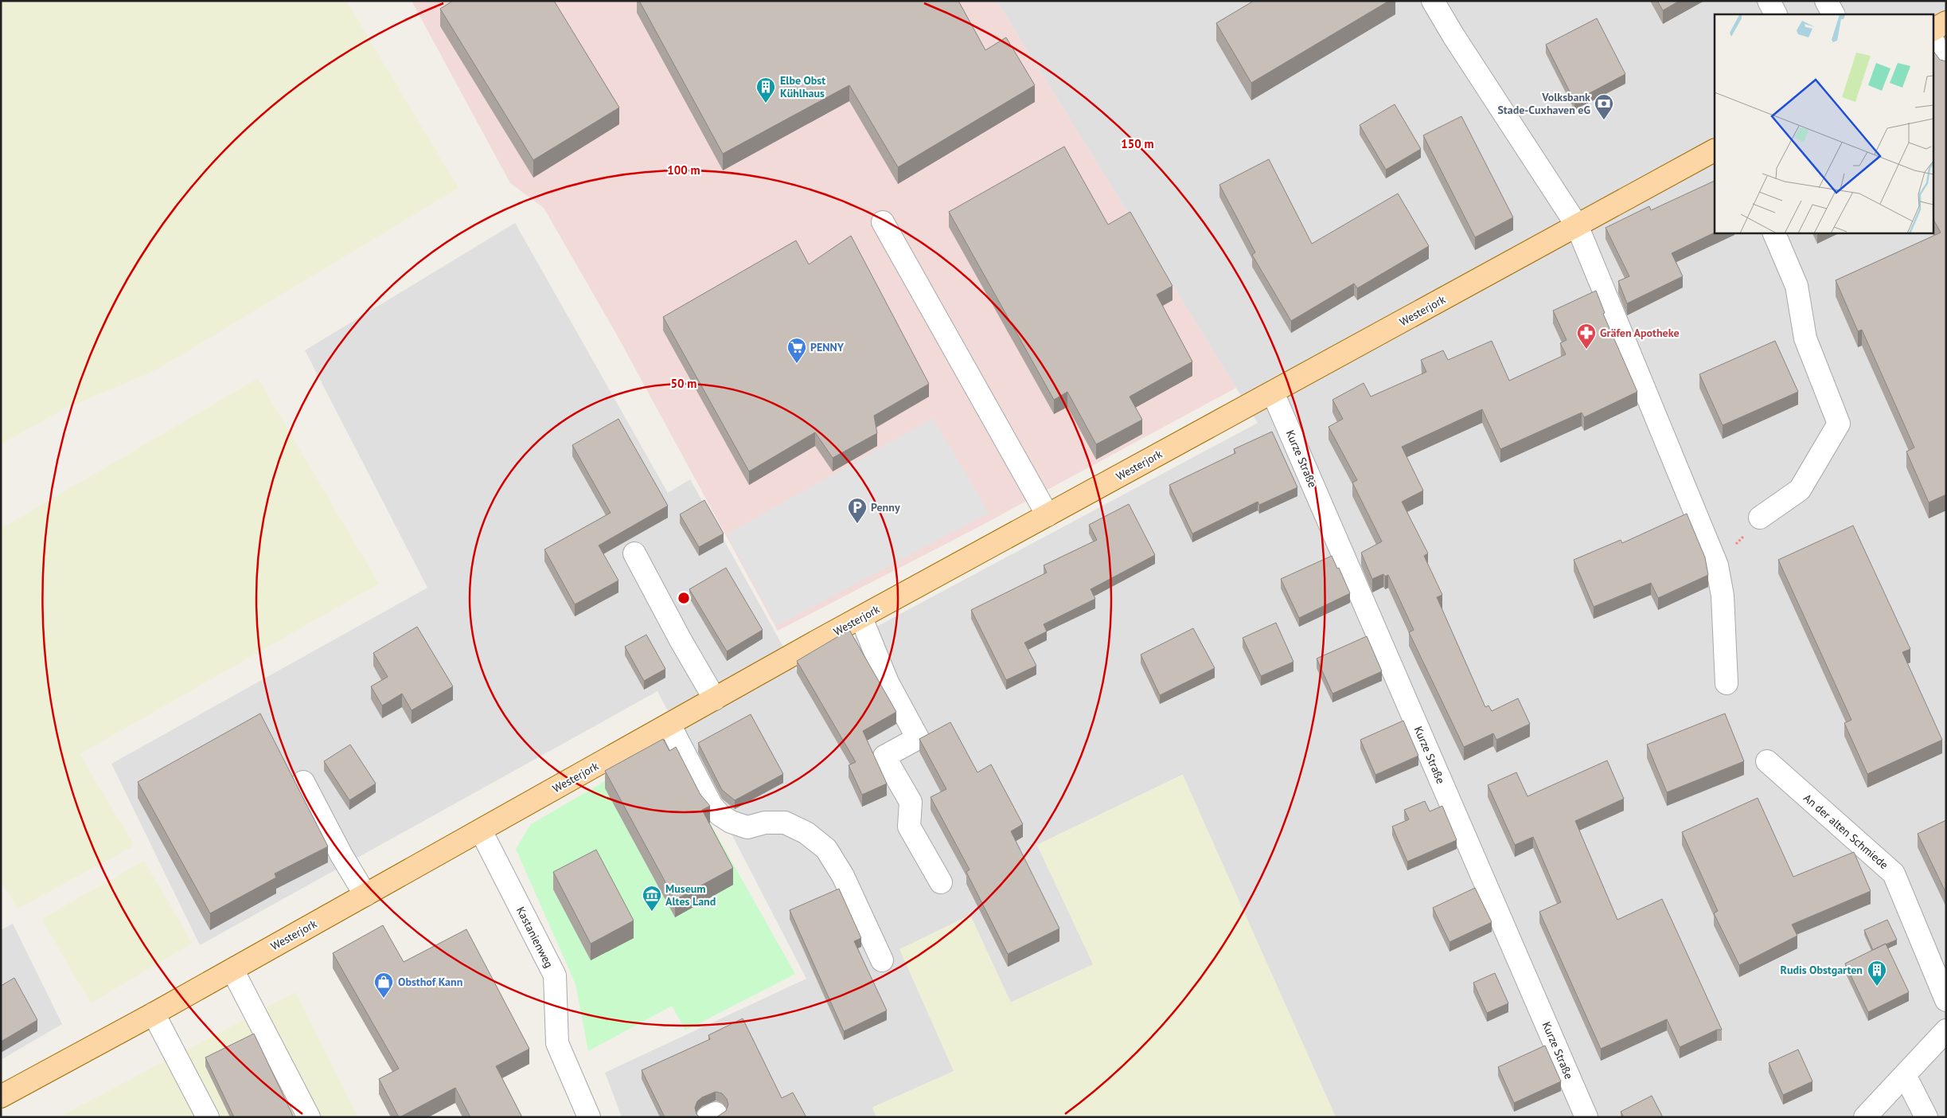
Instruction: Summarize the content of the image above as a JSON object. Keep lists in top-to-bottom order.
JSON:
{
  "streets": {
    "main road": ["Westerjork"],
    "street": ["Kurze Straße", "An der alten Schmiede", "Kastanienweg"]
  },
  "crossings": [
    ["Westerjork", "Kurze Straße"],
    ["Westerjork", "Kastanienweg"]
  ],
  "places": {
    "building": ["Elbe Obst Kühlhaus", "Rudis Obstgarten"],
    "bank": ["Volksbank Stade-Cuxhaven eG"],
    "pharmacy": ["Gräfen Apotheke"],
    "supermarket": ["PENNY"],
    "parking": ["Penny"],
    "museum": ["Museum Altes Land"],
    "shop": ["Obsthof Kann"]
  },
  "rings": ["150 m", "100 m", "50 m"]
}
